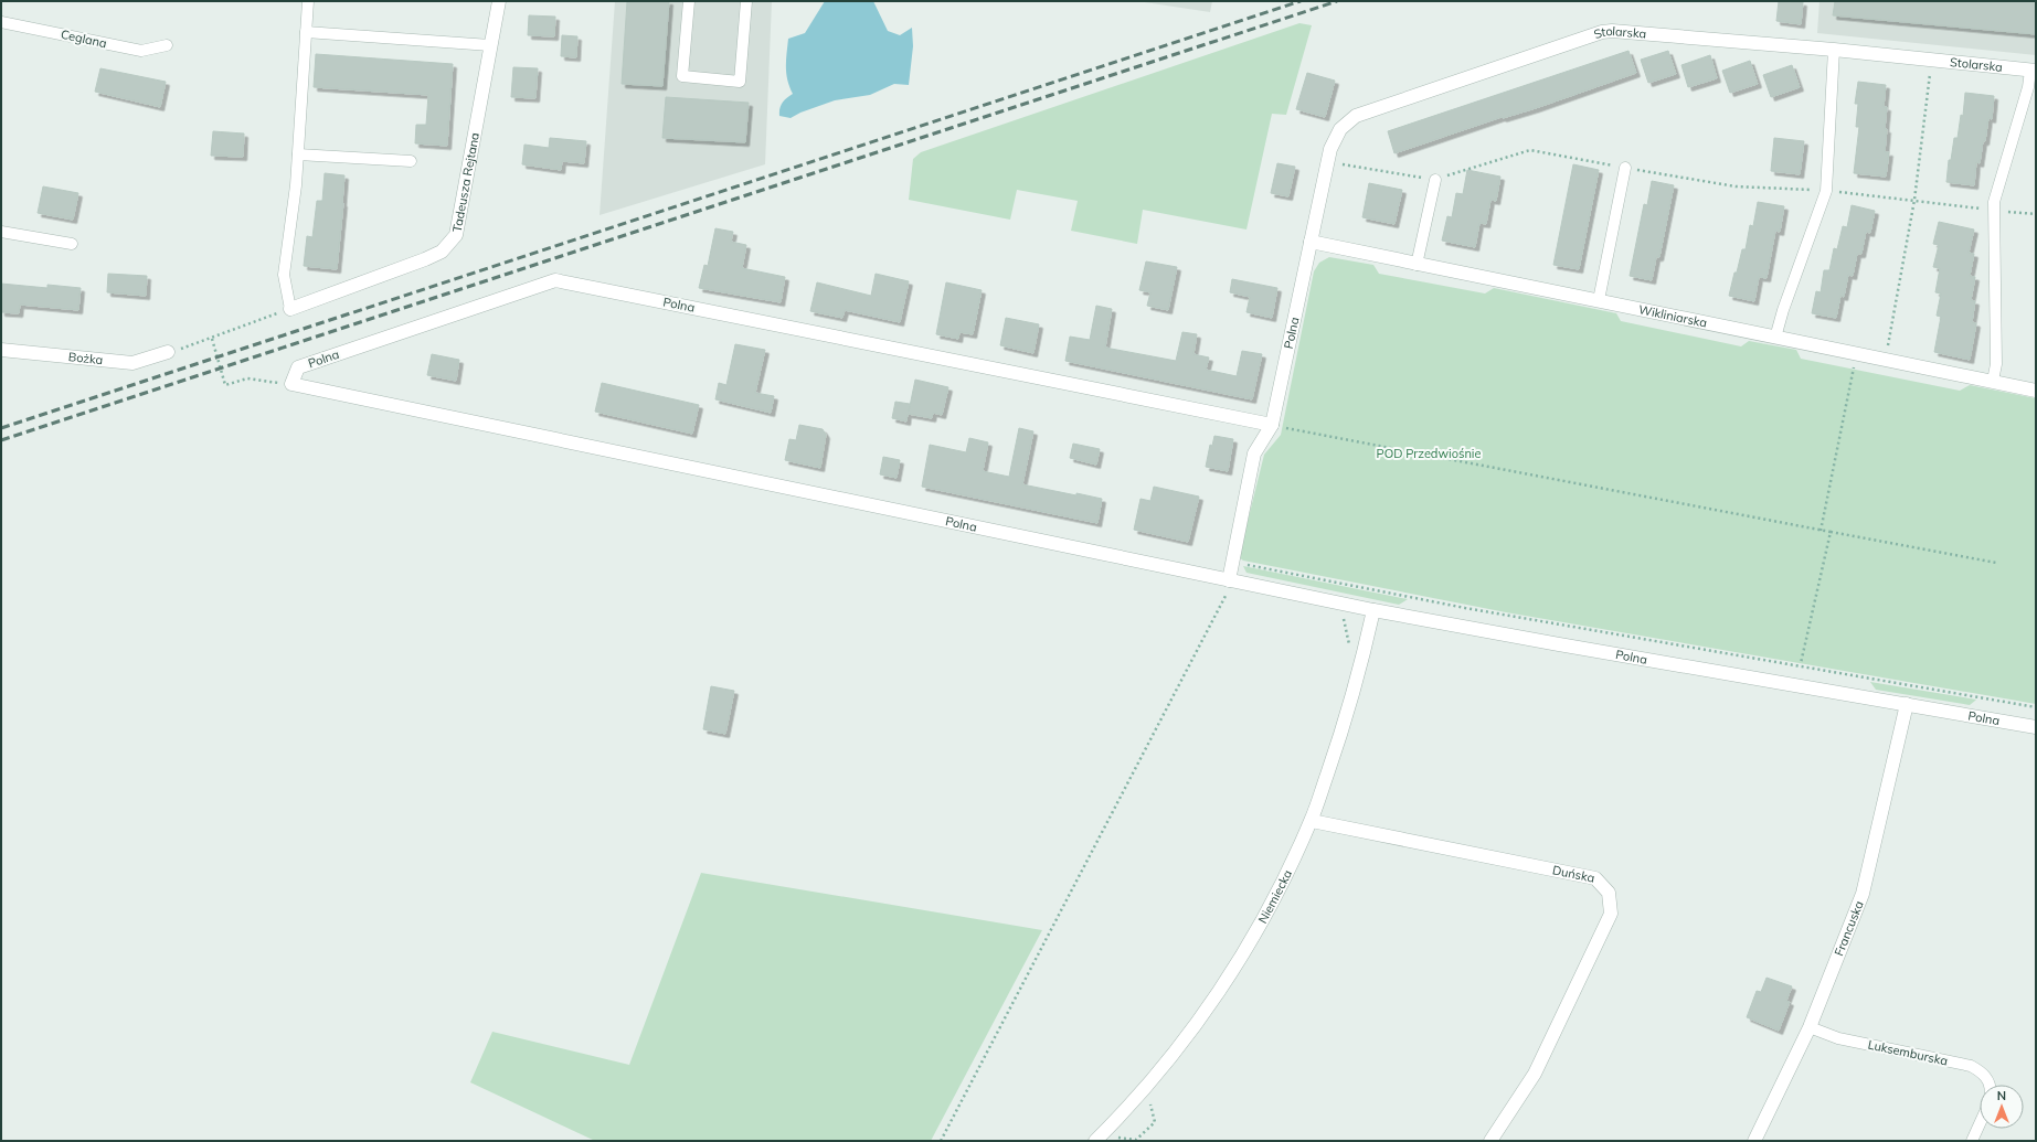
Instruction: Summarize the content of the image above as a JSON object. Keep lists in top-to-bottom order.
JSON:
{
  "streets": {
    "street": [
      "Stolarska",
      "Tadeusza Rejtana",
      "Polna",
      "Wikliniarska",
      "Bożka",
      "Duńska",
      "Niemiecka",
      "Francuska"
    ],
    "lane": ["Ceglana", "Luksemburska"]
  },
  "crossings": [
    ["Stolarska", "Polna"],
    ["Stolarska", "Wikliniarska"],
    ["Polna", "Wikliniarska"],
    ["Polna", "Niemiecka"],
    ["Polna", "Francuska"],
    ["Duńska", "Niemiecka"],
    ["Francuska", "Luksemburska"]
  ],
  "parks": ["POD Przedwiośnie"],
  "north": "top"
}
